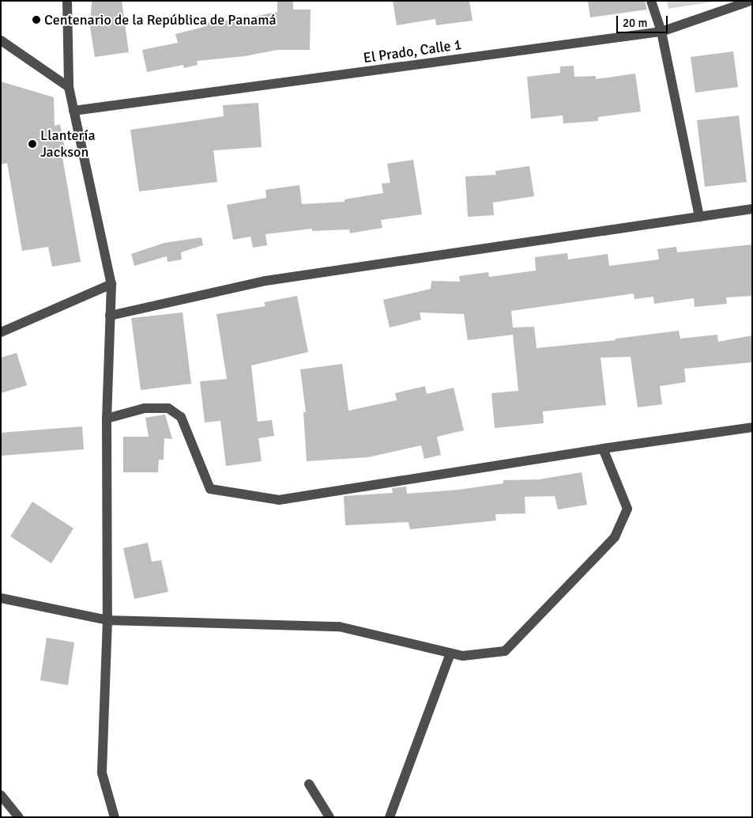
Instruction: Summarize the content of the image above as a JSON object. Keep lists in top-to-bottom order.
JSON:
{
  "streets": {
    "street": ["El Prado, Calle 1"]
  },
  "places": ["Centenario de la República de Panamá", "Llantería Jackson"],
  "scale_bar": "20 m"
}
